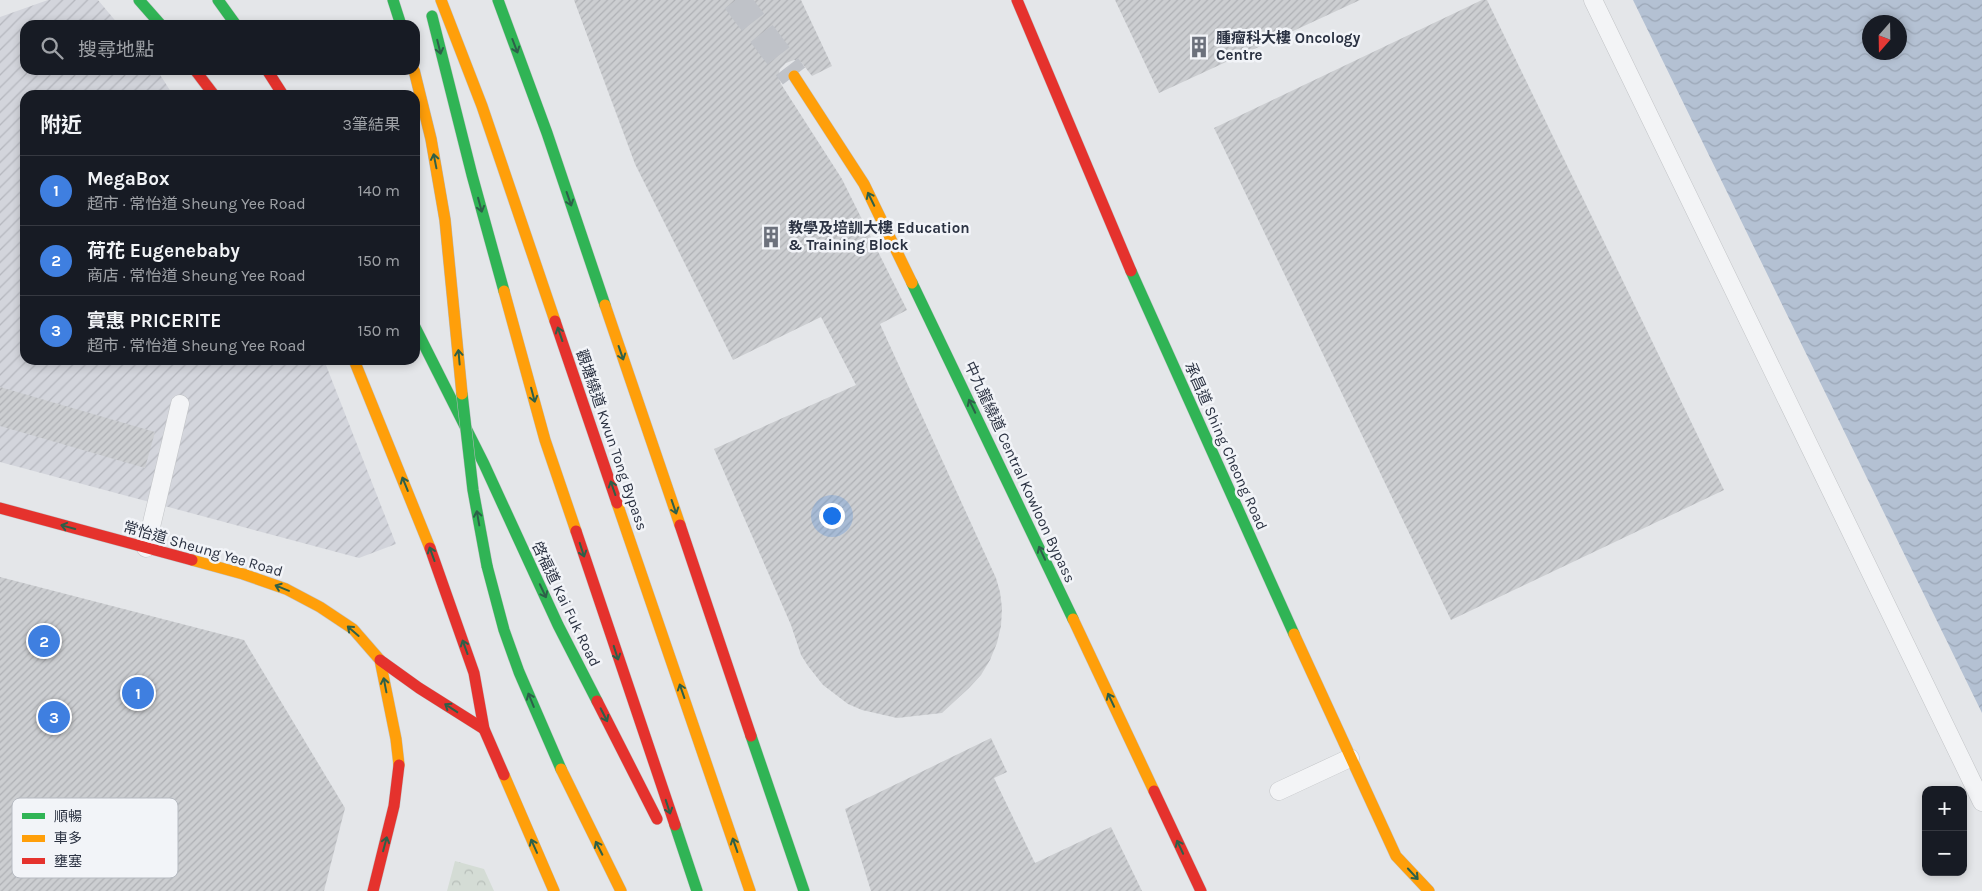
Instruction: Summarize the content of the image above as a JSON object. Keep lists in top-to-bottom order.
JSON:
{
  "streets": {
    "main road": [
      "觀塘繞道 Kwun Tong Bypass",
      "承昌道 Shing Cheong Road",
      "中九龍繞道 Central Kowloon Bypass",
      "常怡道 Sheung Yee Road",
      "啓福道 Kai Fuk Road"
    ]
  },
  "one_way": ["中九龍繞道 Central Kowloon Bypass"],
  "places": {
    "building": ["腫瘤科大樓 Oncology Centre", "教學及培訓大樓 Education & Training Block"]
  },
  "legend": ["順暢", "車多", "壅塞"],
  "north": "bottom",
  "page": {
    "search": "搜尋地點",
    "heading": ["附近", "3筆結果"],
    "list": [
      {
        "mark": "1",
        "name": "MegaBox",
        "note": "超市 · 常怡道 Sheung Yee Road",
        "value": "140 m"
      },
      {
        "mark": "2",
        "name": "荷花 Eugenebaby",
        "note": "商店 · 常怡道 Sheung Yee Road",
        "value": "150 m"
      },
      {
        "mark": "3",
        "name": "實惠 PRICERITE",
        "note": "超市 · 常怡道 Sheung Yee Road",
        "value": "150 m"
      }
    ],
    "pins": ["2", "1", "3"],
    "map_buttons": ["+", "−"]
  }
}
